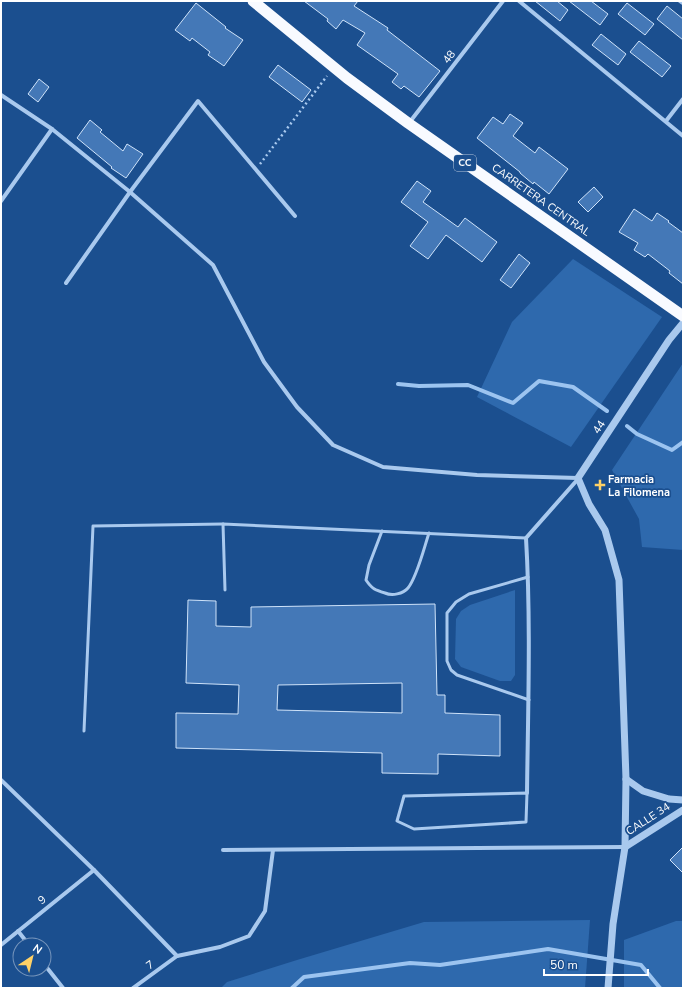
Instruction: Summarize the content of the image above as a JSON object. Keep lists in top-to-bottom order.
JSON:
{
  "streets": {
    "highway": ["CC", "CARRETERA CENTRAL"],
    "street": [
      "48",
      "44",
      "CALLE 34",
      "9",
      "7"
    ]
  },
  "crossings": [
    ["48", "CARRETERA CENTRAL"]
  ],
  "places": {
    "health": ["Farmacia La Filomena"]
  },
  "scale_bar": "50 m",
  "north": "top right"
}
